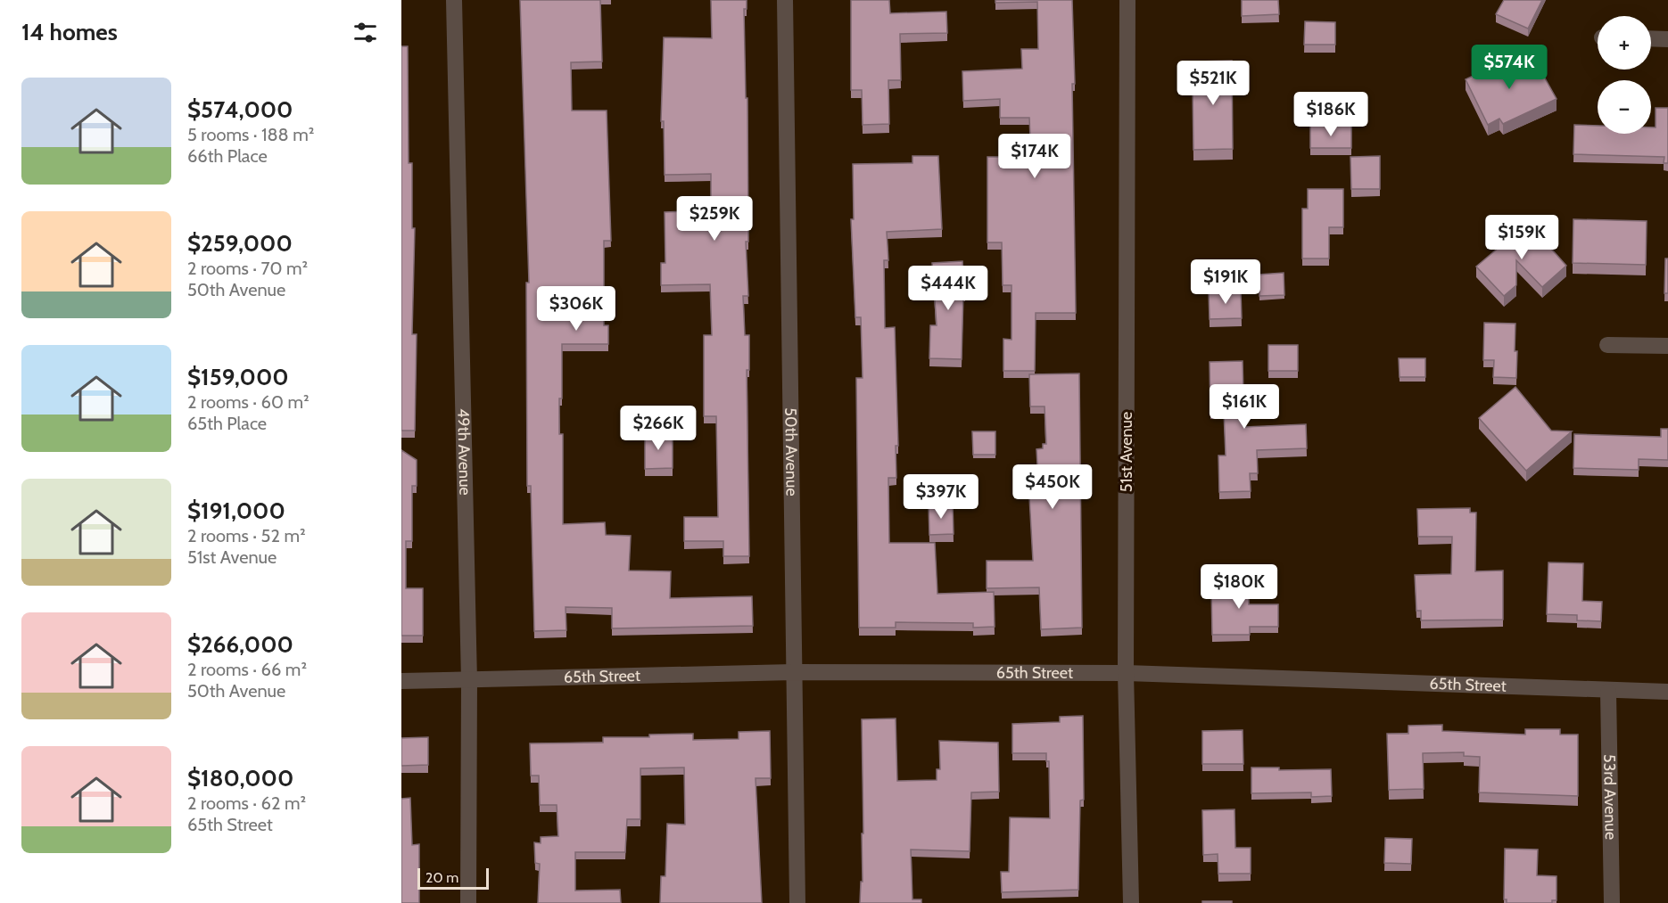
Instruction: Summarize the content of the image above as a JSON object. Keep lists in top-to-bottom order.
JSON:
{
  "streets": {
    "street": [
      "49th Avenue",
      "50th Avenue",
      "51st Avenue",
      "65th Street",
      "53rd Avenue"
    ]
  },
  "crossings": [
    ["49th Avenue", "65th Street"],
    ["50th Avenue", "65th Street"],
    ["51st Avenue", "65th Street"],
    ["65th Street", "53rd Avenue"]
  ],
  "scale_bar": "20 m",
  "page": {
    "heading": "14 homes",
    "map_buttons": ["+", "−"],
    "price": [
      "$574K",
      "$521K",
      "$186K",
      "$174K",
      "$259K",
      "$159K",
      "$191K",
      "$444K",
      "$306K",
      "$161K",
      "$266K",
      "$450K",
      "$397K",
      "$180K"
    ],
    "list": [
      {
        "name": "$574,000",
        "note": "5 rooms · 188 m² · 66th Place"
      },
      {
        "name": "$259,000",
        "note": "2 rooms · 70 m² · 50th Avenue"
      },
      {
        "name": "$159,000",
        "note": "2 rooms · 60 m² · 65th Place"
      },
      {
        "name": "$191,000",
        "note": "2 rooms · 52 m² · 51st Avenue"
      },
      {
        "name": "$266,000",
        "note": "2 rooms · 66 m² · 50th Avenue"
      },
      {
        "name": "$180,000",
        "note": "2 rooms · 62 m² · 65th Street"
      }
    ],
    "scale": "20 m"
  }
}
